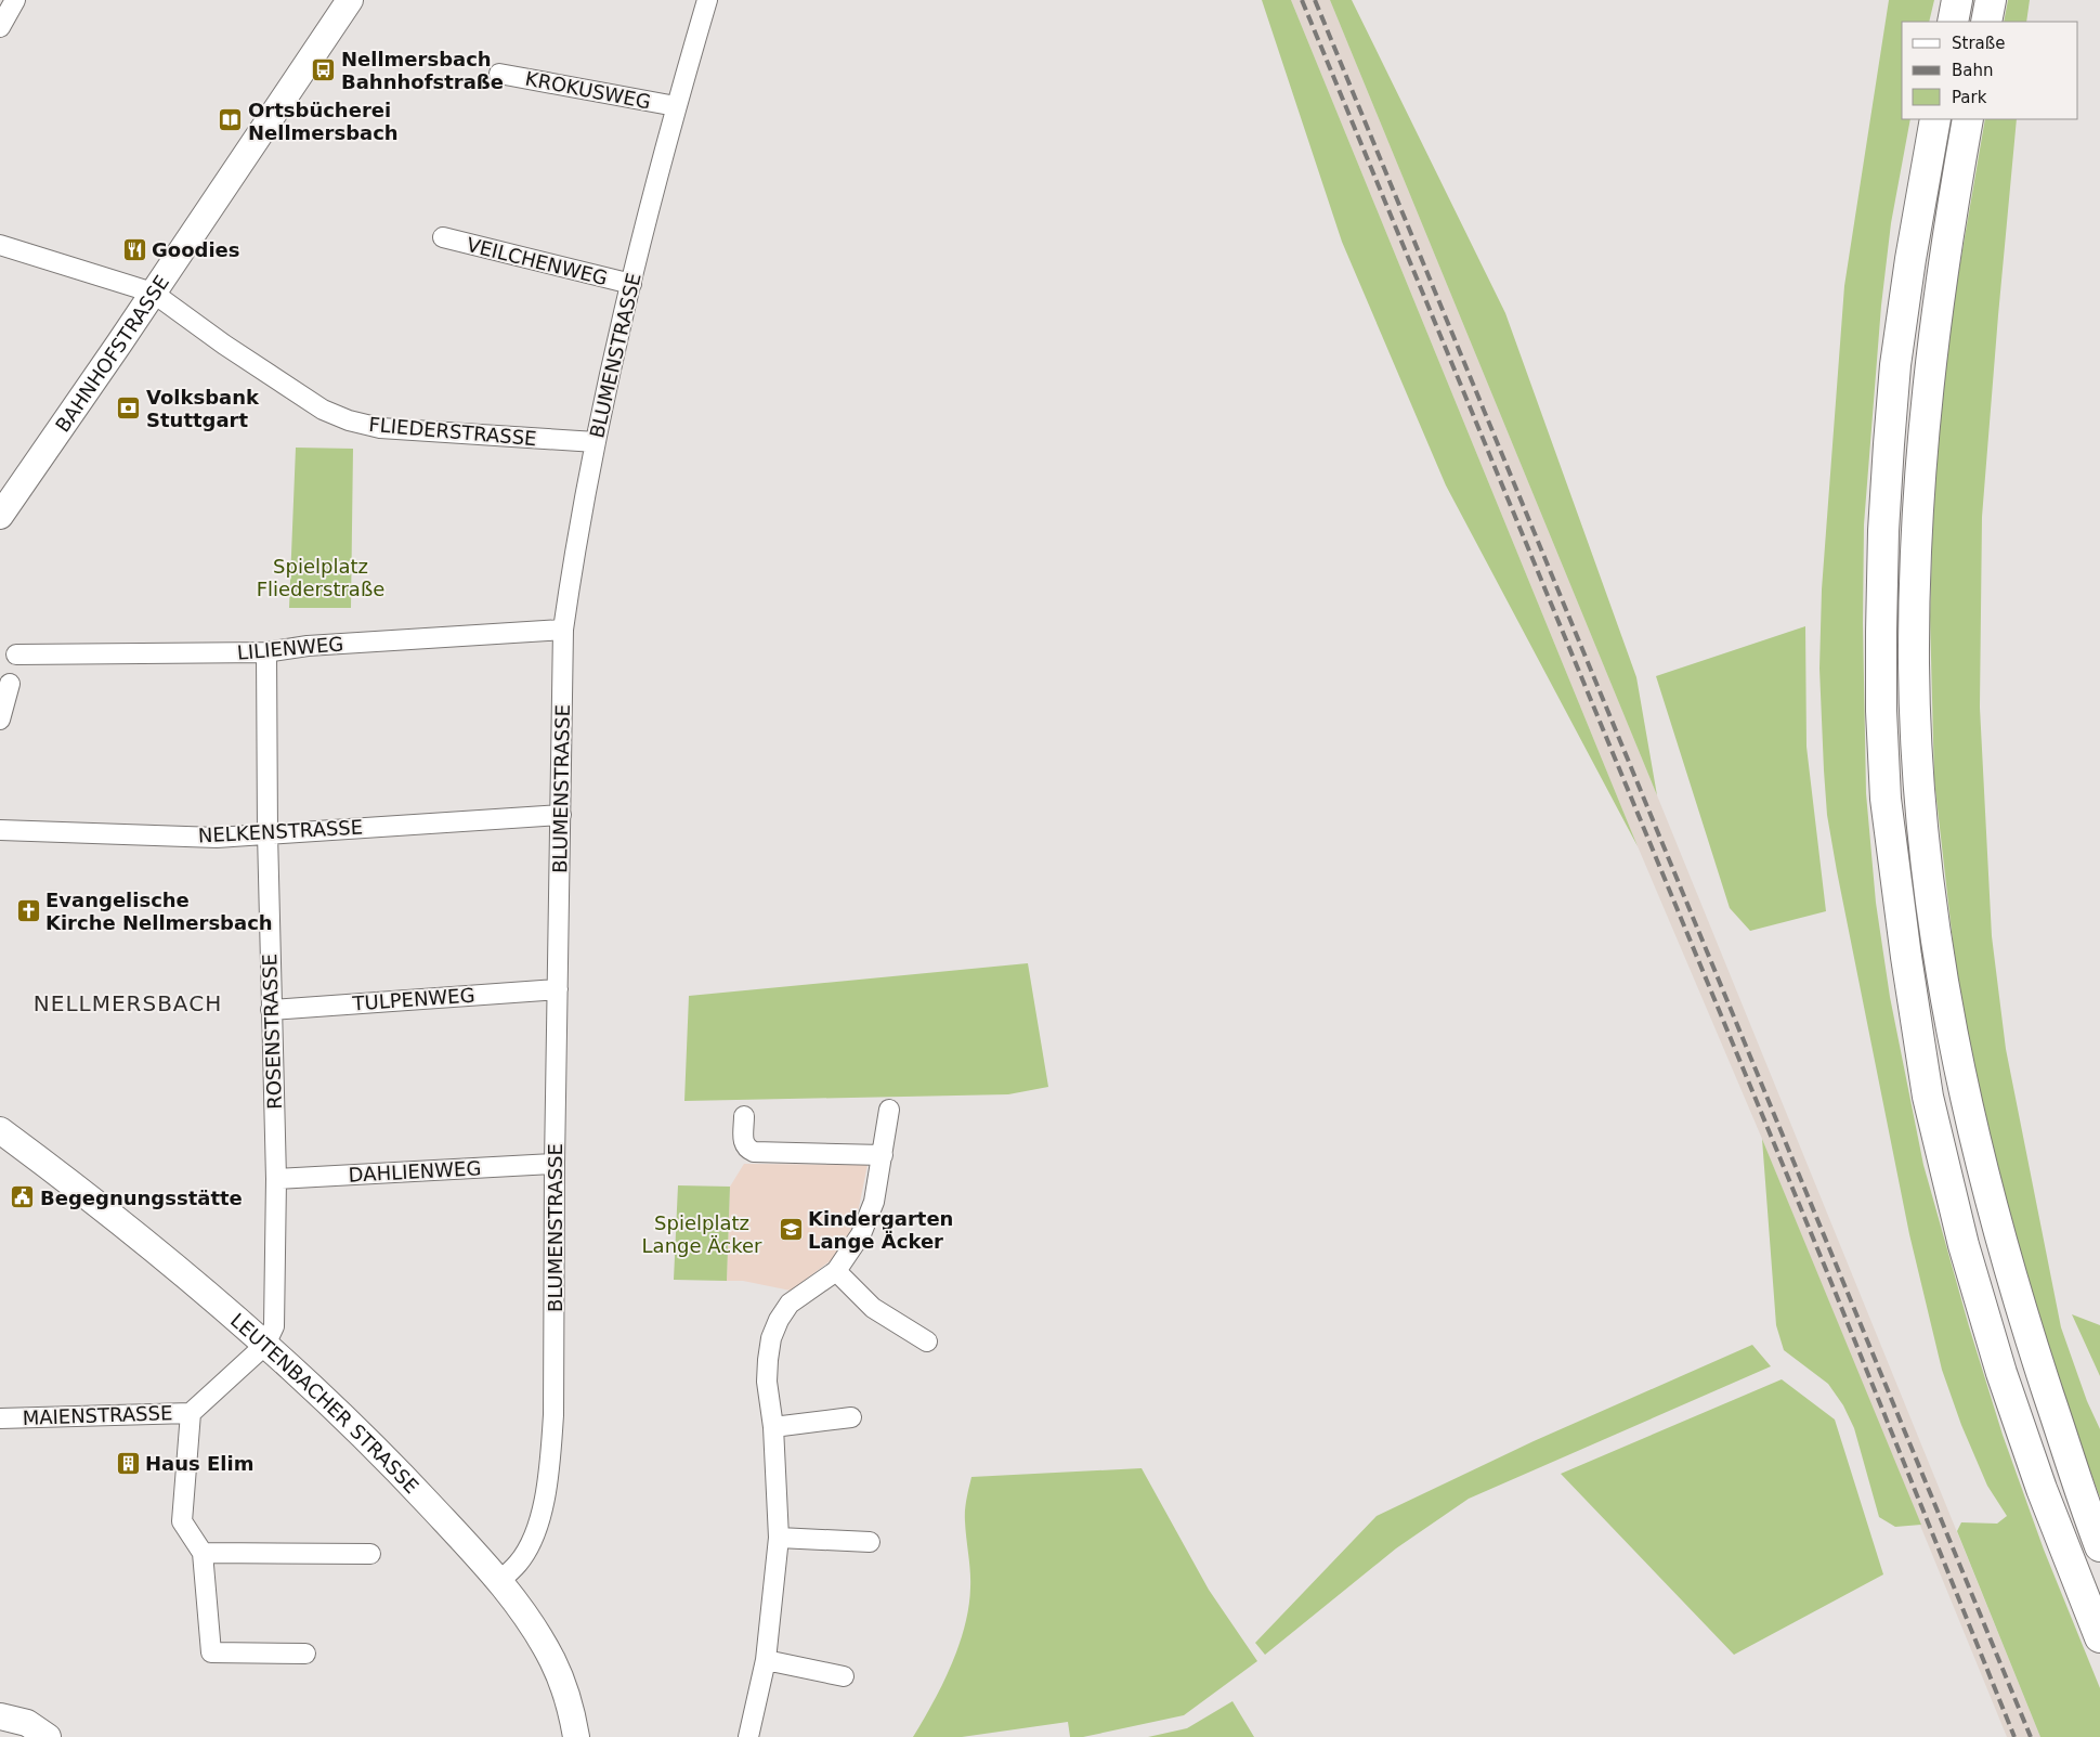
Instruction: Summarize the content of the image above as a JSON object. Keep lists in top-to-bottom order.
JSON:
{
  "streets": {
    "street": [
      "KROKUSWEG",
      "VEILCHENWEG",
      "BAHNHOFSTRASSE",
      "BLUMENSTRASSE",
      "FLIEDERSTRASSE",
      "LILIENWEG",
      "NELKENSTRASSE",
      "TULPENWEG",
      "ROSENSTRASSE",
      "DAHLIENWEG",
      "LEUTENBACHER STRASSE",
      "MAIENSTRASSE"
    ]
  },
  "crossings": [
    ["KROKUSWEG", "BLUMENSTRASSE"],
    ["VEILCHENWEG", "BLUMENSTRASSE"],
    ["BAHNHOFSTRASSE", "FLIEDERSTRASSE"],
    ["BLUMENSTRASSE", "FLIEDERSTRASSE"],
    ["BLUMENSTRASSE", "LILIENWEG"],
    ["BLUMENSTRASSE", "NELKENSTRASSE"],
    ["BLUMENSTRASSE", "TULPENWEG"],
    ["BLUMENSTRASSE", "DAHLIENWEG"],
    ["BLUMENSTRASSE", "LEUTENBACHER STRASSE"],
    ["LILIENWEG", "ROSENSTRASSE"],
    ["NELKENSTRASSE", "ROSENSTRASSE"],
    ["TULPENWEG", "ROSENSTRASSE"],
    ["ROSENSTRASSE", "DAHLIENWEG"],
    ["ROSENSTRASSE", "LEUTENBACHER STRASSE"],
    ["ROSENSTRASSE", "MAIENSTRASSE"],
    ["LEUTENBACHER STRASSE", "MAIENSTRASSE"]
  ],
  "districts": ["NELLMERSBACH"],
  "parks": ["Spielplatz Fliederstraße", "Spielplatz Lange Äcker"],
  "places": {
    "bus stop": ["Nellmersbach Bahnhofstraße"],
    "library": ["Ortsbücherei Nellmersbach"],
    "restaurant": ["Goodies"],
    "bank": ["Volksbank Stuttgart"],
    "church": ["Evangelische Kirche Nellmersbach"],
    "public building": ["Begegnungsstätte"],
    "school or university": ["Kindergarten Lange Äcker"],
    "building": ["Haus Elim"]
  },
  "legend": ["Straße", "Bahn", "Park"]
}
